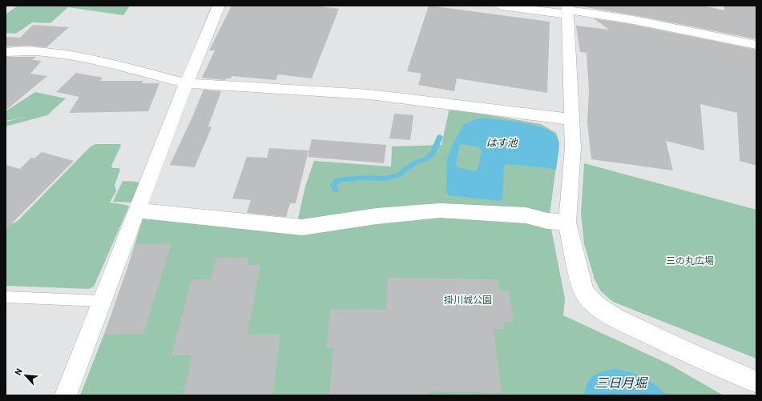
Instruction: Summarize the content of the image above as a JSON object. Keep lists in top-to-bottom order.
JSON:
{
  "water": ["はす池", "三日月堀"],
  "parks": ["三の丸広場", "掛川城公園"],
  "north": "top left"
}
